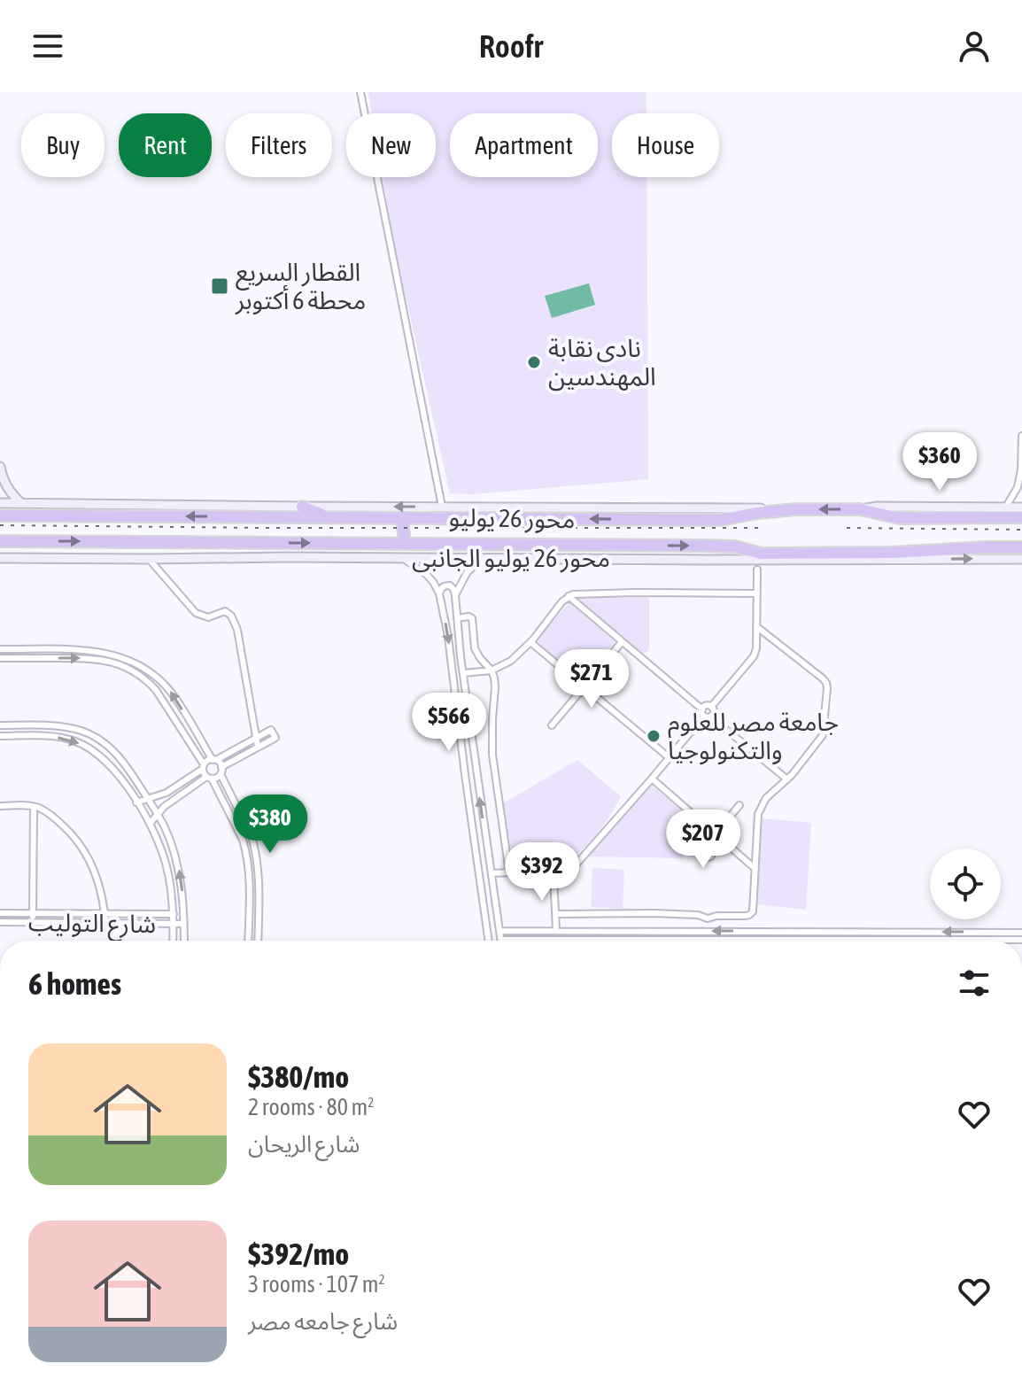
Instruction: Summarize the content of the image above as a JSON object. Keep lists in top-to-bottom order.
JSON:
{
  "streets": {
    "highway": ["محور 26 يوليو"],
    "main road": ["محور 26 يوليو الجانبى"],
    "street": ["شارع التوليب"]
  },
  "crossings": [
    ["محور 26 يوليو", "محور 26 يوليو الجانبى"]
  ],
  "places": {
    "transit": ["القطار السريع محطة 6 أكتوبر"],
    "other": ["نادى نقابة المهندسين", "جامعة مصر للعلوم والتكنولوجيا"]
  },
  "page": {
    "header": "Roofr",
    "chip": [
      "Buy",
      "Rent",
      "Filters",
      "New",
      "Apartment",
      "House"
    ],
    "price": [
      "$360",
      "$271",
      "$566",
      "$380",
      "$207",
      "$392"
    ],
    "heading": "6 homes",
    "list": [
      {
        "name": "$380/mo",
        "note": "2 rooms · 80 m² · شارع الريحان"
      },
      {
        "name": "$392/mo",
        "note": "3 rooms · 107 m² · شارع جامعه مصر"
      }
    ]
  }
}
